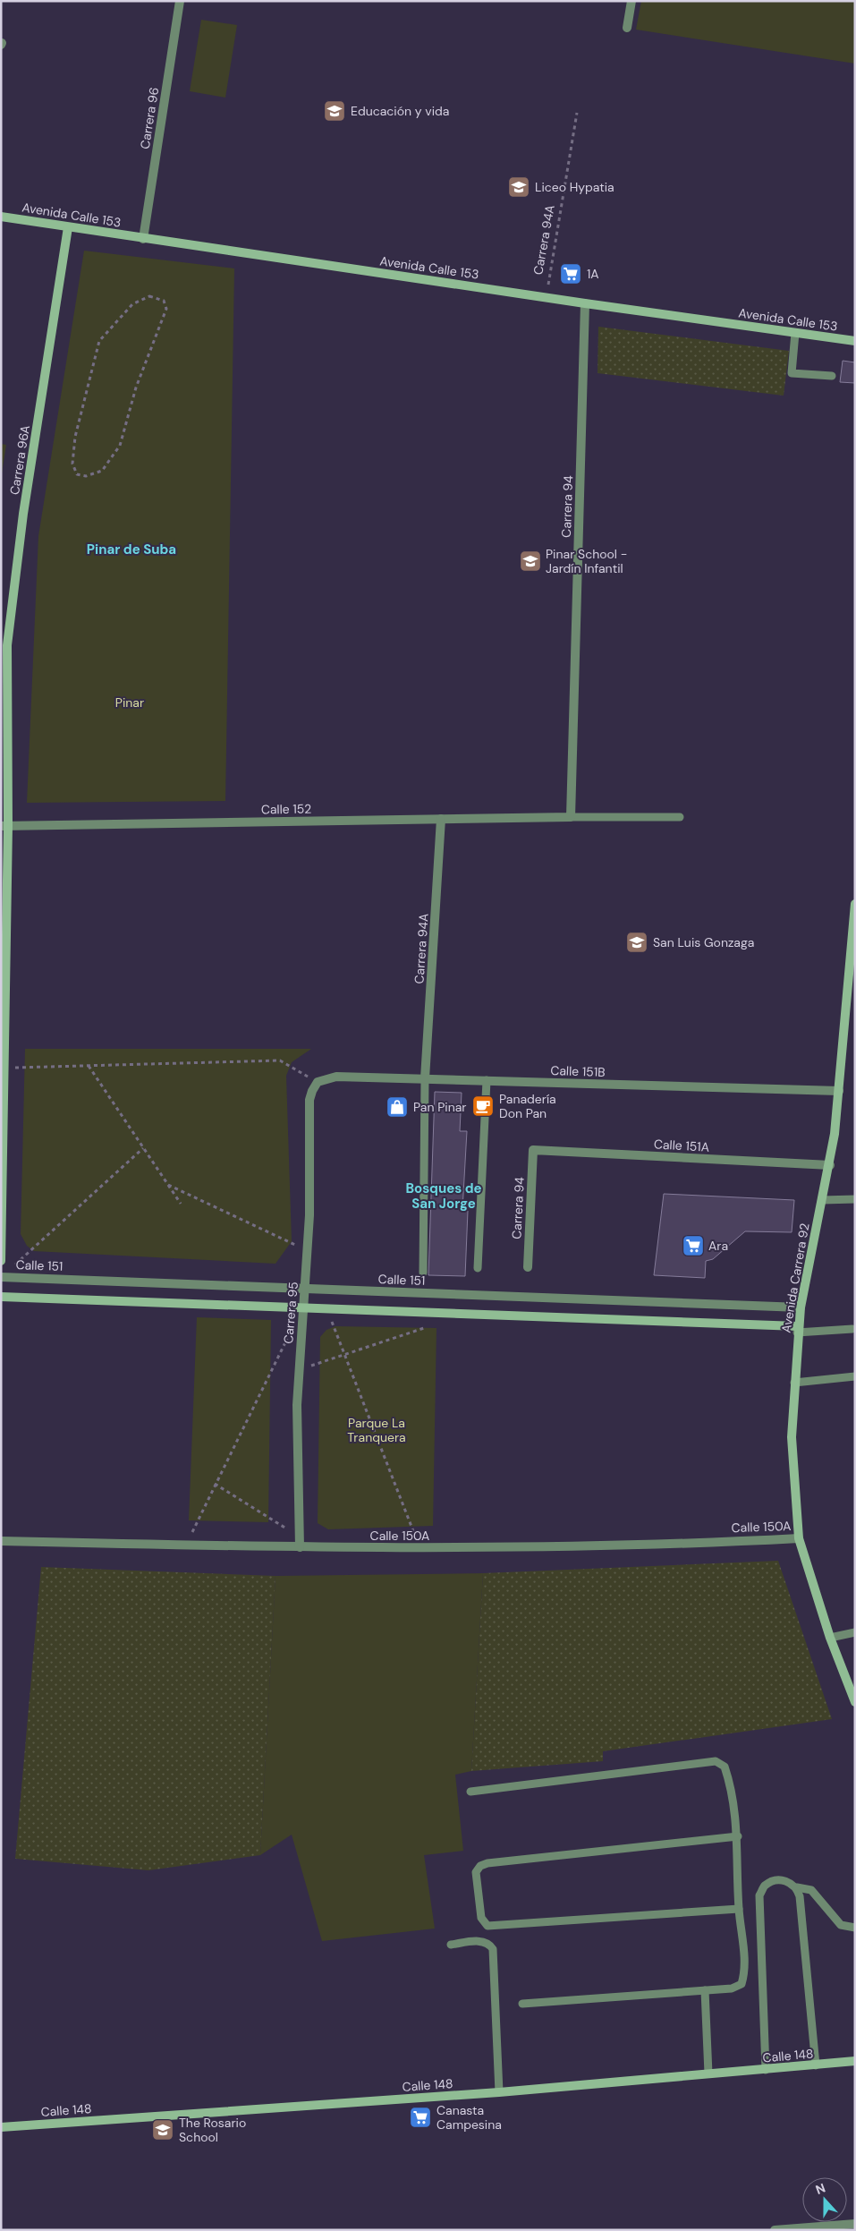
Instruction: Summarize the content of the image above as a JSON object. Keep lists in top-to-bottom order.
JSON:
{
  "streets": {
    "street": [
      "Carrera 96",
      "Avenida Calle 153",
      "Carrera 94A",
      "Carrera 96A",
      "Carrera 94",
      "Calle 152",
      "Calle 151B",
      "Calle 151A",
      "Calle 151",
      "Avenida Carrera 92",
      "Carrera 95",
      "Calle 150A",
      "Calle 148"
    ]
  },
  "crossings": [
    ["Carrera 96", "Avenida Calle 153"],
    ["Avenida Calle 153", "Carrera 96A"],
    ["Avenida Calle 153", "Carrera 94"],
    ["Carrera 94A", "Calle 152"],
    ["Carrera 94A", "Calle 151B"],
    ["Carrera 96A", "Calle 152"],
    ["Carrera 94", "Calle 152"],
    ["Carrera 94", "Calle 151A"],
    ["Calle 151B", "Avenida Carrera 92"],
    ["Calle 151B", "Carrera 95"],
    ["Calle 151A", "Avenida Carrera 92"],
    ["Calle 151", "Avenida Carrera 92"],
    ["Calle 151", "Carrera 95"],
    ["Avenida Carrera 92", "Calle 150A"],
    ["Carrera 95", "Calle 150A"]
  ],
  "districts": ["Pinar de Suba", "Bosques de San Jorge"],
  "parks": ["Pinar", "Parque La Tranquera"],
  "places": {
    "school or university": [
      "Educación y vida",
      "Liceo Hypatia",
      "Pinar School - Jardín Infantil",
      "San Luis Gonzaga",
      "The Rosario School"
    ],
    "supermarket": ["1A", "Ara", "Canasta Campesina"],
    "cafe": ["Panadería Don Pan"],
    "shop": ["Pan Pinar"]
  },
  "north": "top"
}
